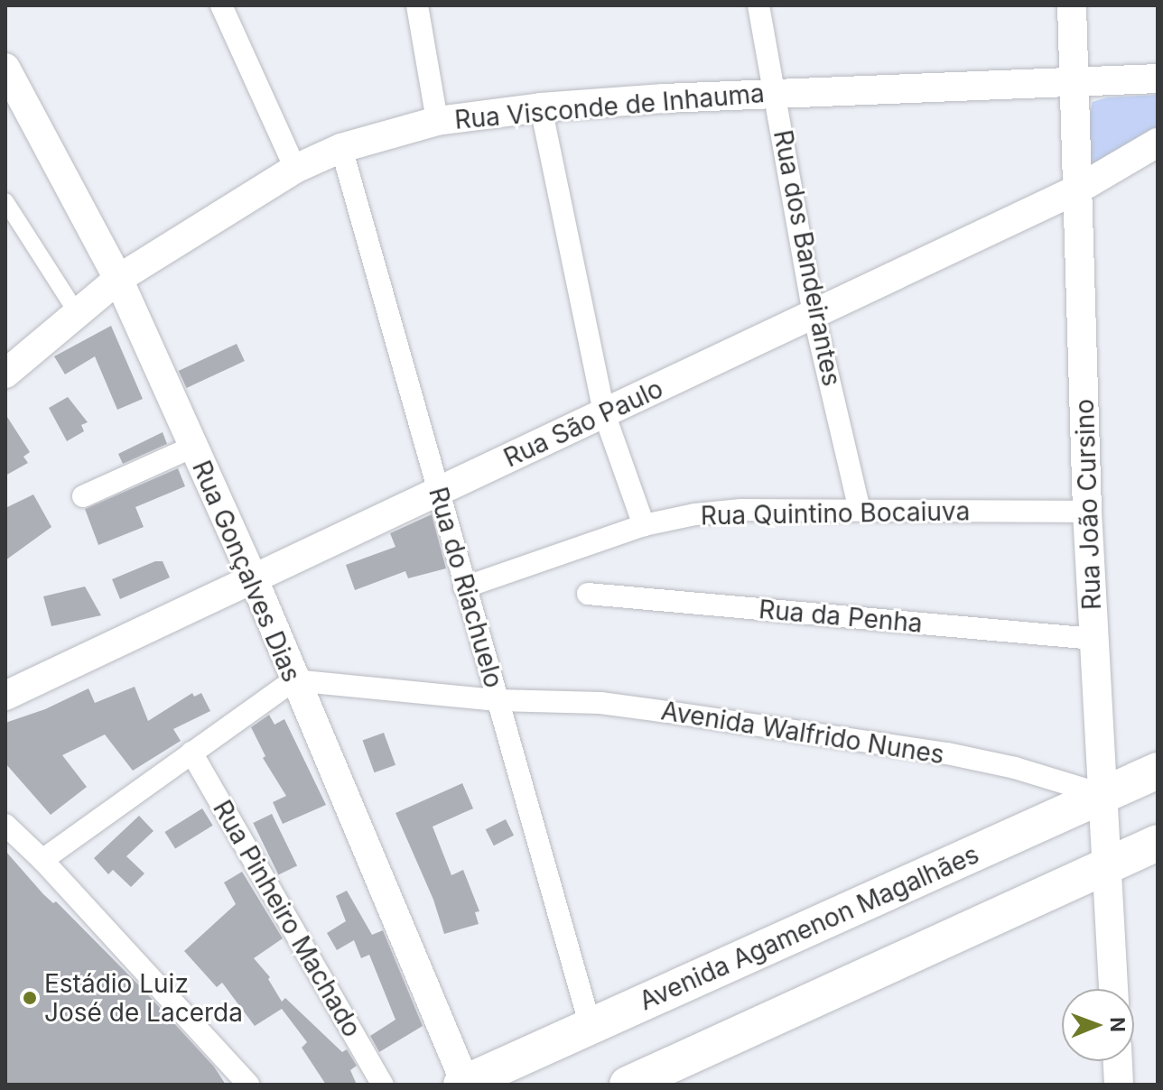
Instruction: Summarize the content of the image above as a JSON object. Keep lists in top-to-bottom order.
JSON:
{
  "streets": {
    "main road": ["Avenida Agamenon Magalhães"],
    "street": [
      "Rua Visconde de Inhauma",
      "Rua dos Bandeirantes",
      "Rua São Paulo",
      "Rua João Cursino",
      "Rua Quintino Bocaiuva",
      "Rua Gonçalves Dias",
      "Rua do Riachuelo",
      "Rua da Penha",
      "Avenida Walfrido Nunes",
      "Rua Pinheiro Machado"
    ]
  },
  "crossings": [
    ["Rua Visconde de Inhauma", "Rua dos Bandeirantes"],
    ["Rua Visconde de Inhauma", "Rua João Cursino"],
    ["Rua Visconde de Inhauma", "Rua Gonçalves Dias"],
    ["Rua Visconde de Inhauma", "Rua do Riachuelo"],
    ["Rua dos Bandeirantes", "Rua São Paulo"],
    ["Rua dos Bandeirantes", "Rua Quintino Bocaiuva"],
    ["Rua São Paulo", "Rua João Cursino"],
    ["Rua São Paulo", "Rua Gonçalves Dias"],
    ["Rua São Paulo", "Rua do Riachuelo"],
    ["Rua João Cursino", "Rua Quintino Bocaiuva"],
    ["Rua João Cursino", "Rua da Penha"],
    ["Rua João Cursino", "Avenida Walfrido Nunes"],
    ["Rua João Cursino", "Avenida Agamenon Magalhães"],
    ["Rua Quintino Bocaiuva", "Rua do Riachuelo"],
    ["Rua Gonçalves Dias", "Avenida Walfrido Nunes"],
    ["Rua Gonçalves Dias", "Avenida Agamenon Magalhães"],
    ["Rua do Riachuelo", "Avenida Walfrido Nunes"],
    ["Rua do Riachuelo", "Avenida Agamenon Magalhães"],
    ["Avenida Walfrido Nunes", "Avenida Agamenon Magalhães"]
  ],
  "places": ["Estádio Luiz José de Lacerda"],
  "north": "right"
}
